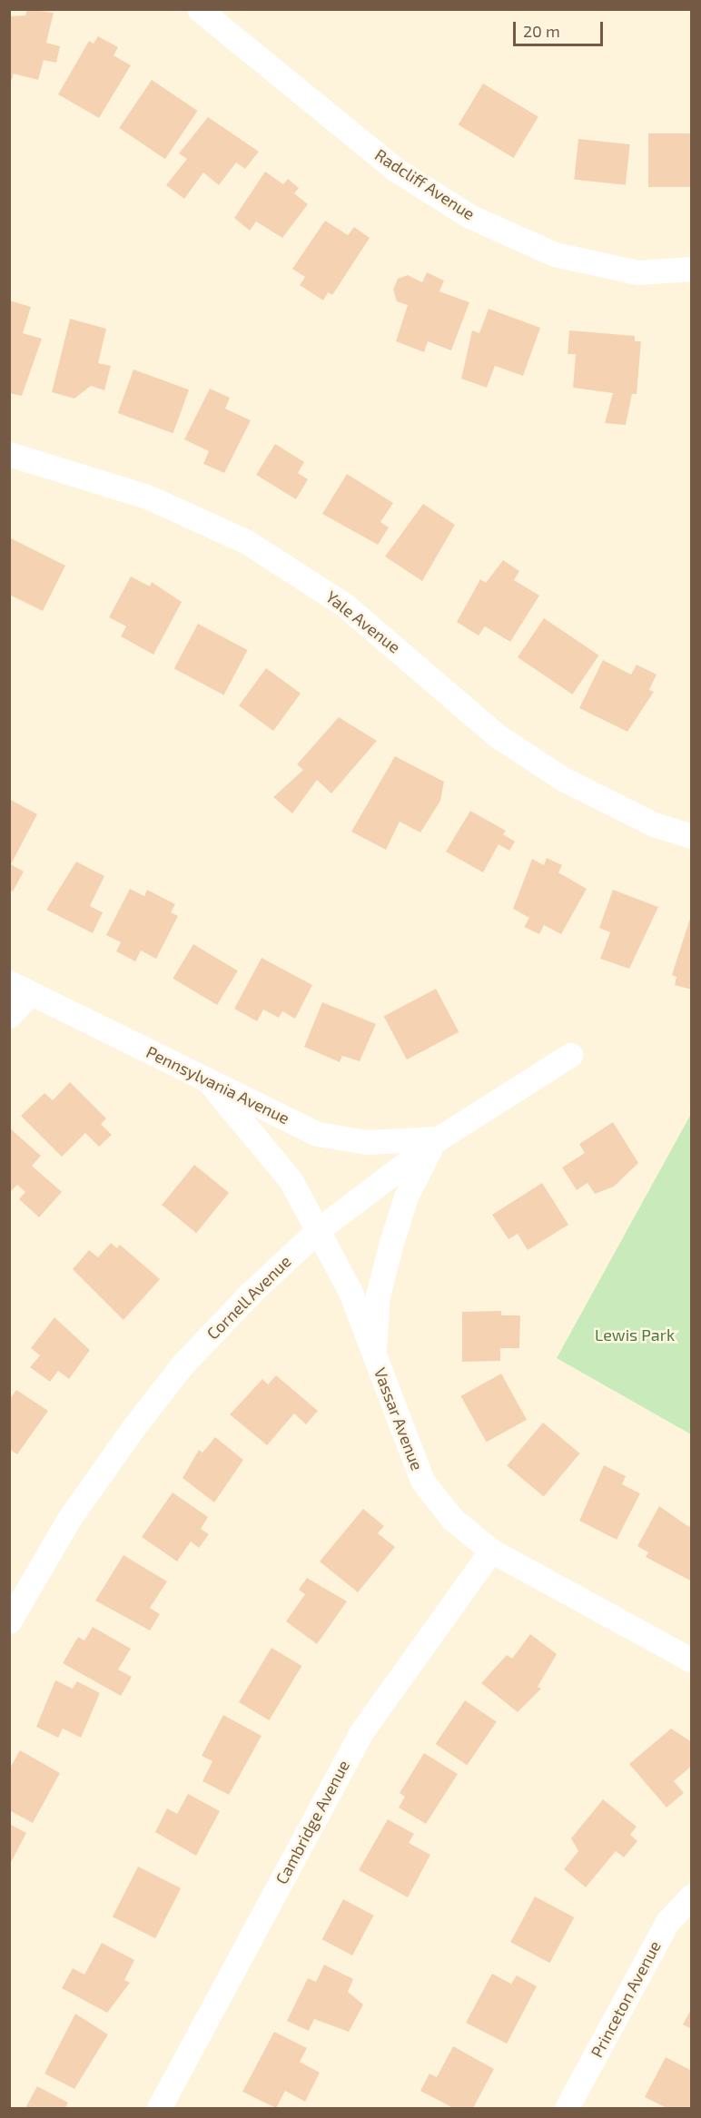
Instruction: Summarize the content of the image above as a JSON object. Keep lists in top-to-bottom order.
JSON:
{
  "streets": {
    "street": [
      "Radcliff Avenue",
      "Yale Avenue",
      "Pennsylvania Avenue",
      "Cornell Avenue",
      "Vassar Avenue",
      "Cambridge Avenue",
      "Princeton Avenue"
    ]
  },
  "crossings": [
    ["Pennsylvania Avenue", "Cornell Avenue"],
    ["Pennsylvania Avenue", "Vassar Avenue"],
    ["Cornell Avenue", "Vassar Avenue"],
    ["Vassar Avenue", "Cambridge Avenue"]
  ],
  "parks": ["Lewis Park"],
  "scale_bar": "20 m"
}
